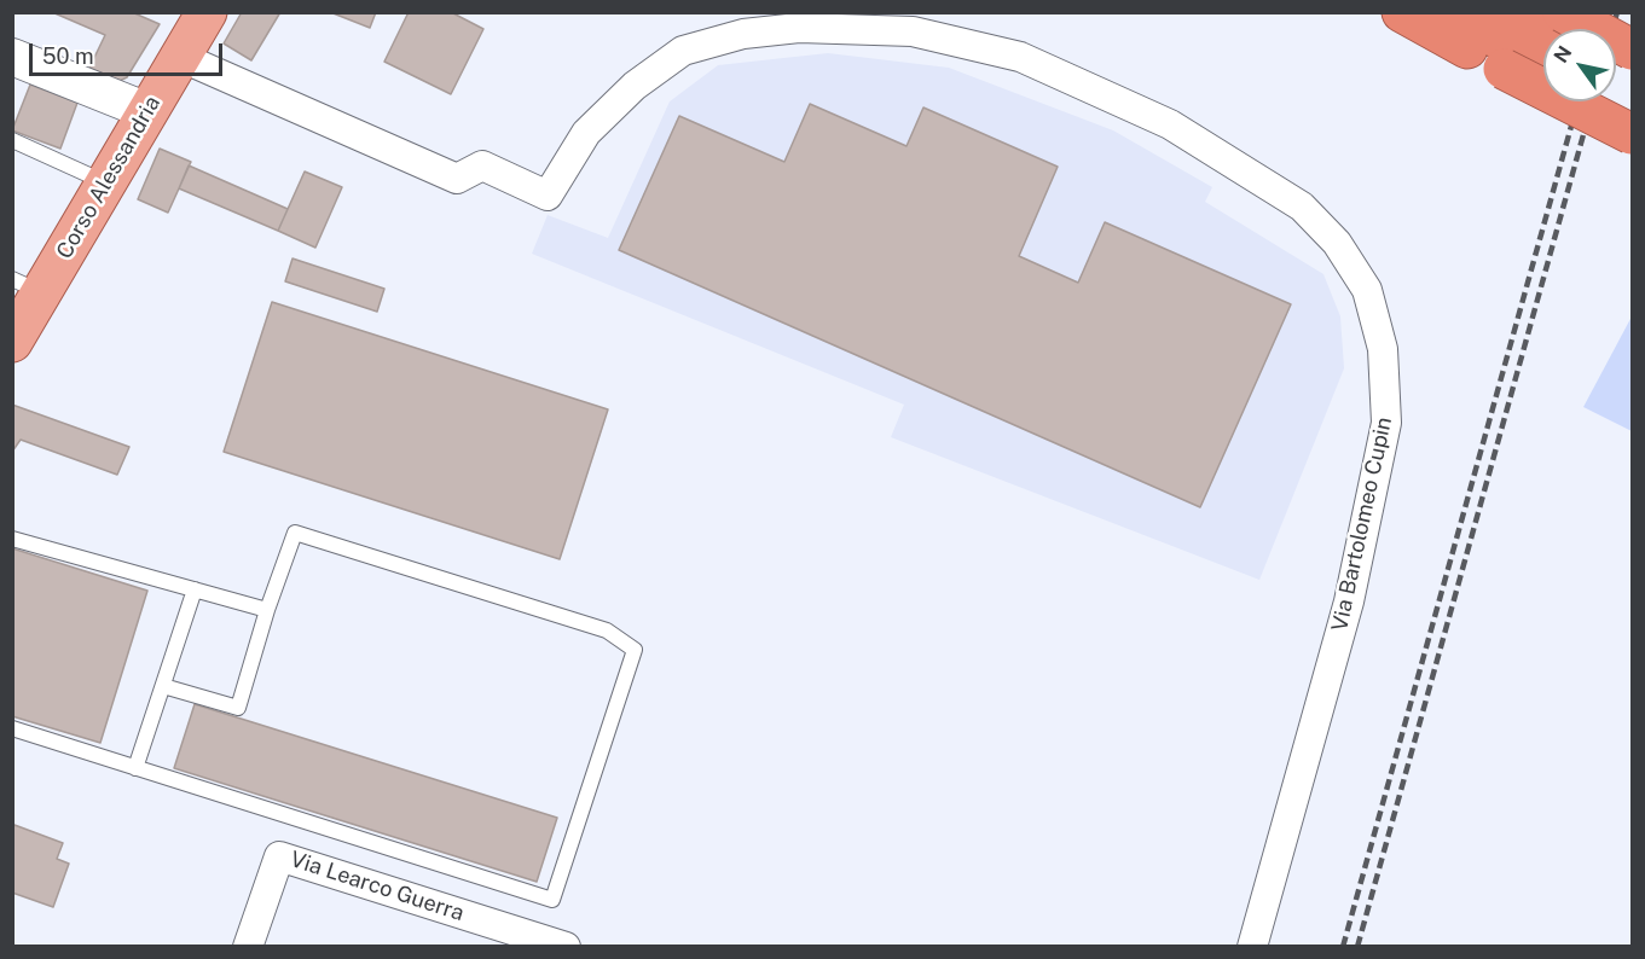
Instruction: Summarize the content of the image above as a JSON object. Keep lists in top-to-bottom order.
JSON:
{
  "streets": {
    "main road": ["Corso Alessandria"],
    "street": ["Via Bartolomeo Cupin", "Via Learco Guerra"]
  },
  "crossings": [
    ["Corso Alessandria", "Via Bartolomeo Cupin"]
  ],
  "scale_bar": "50 m",
  "north": "top left"
}
